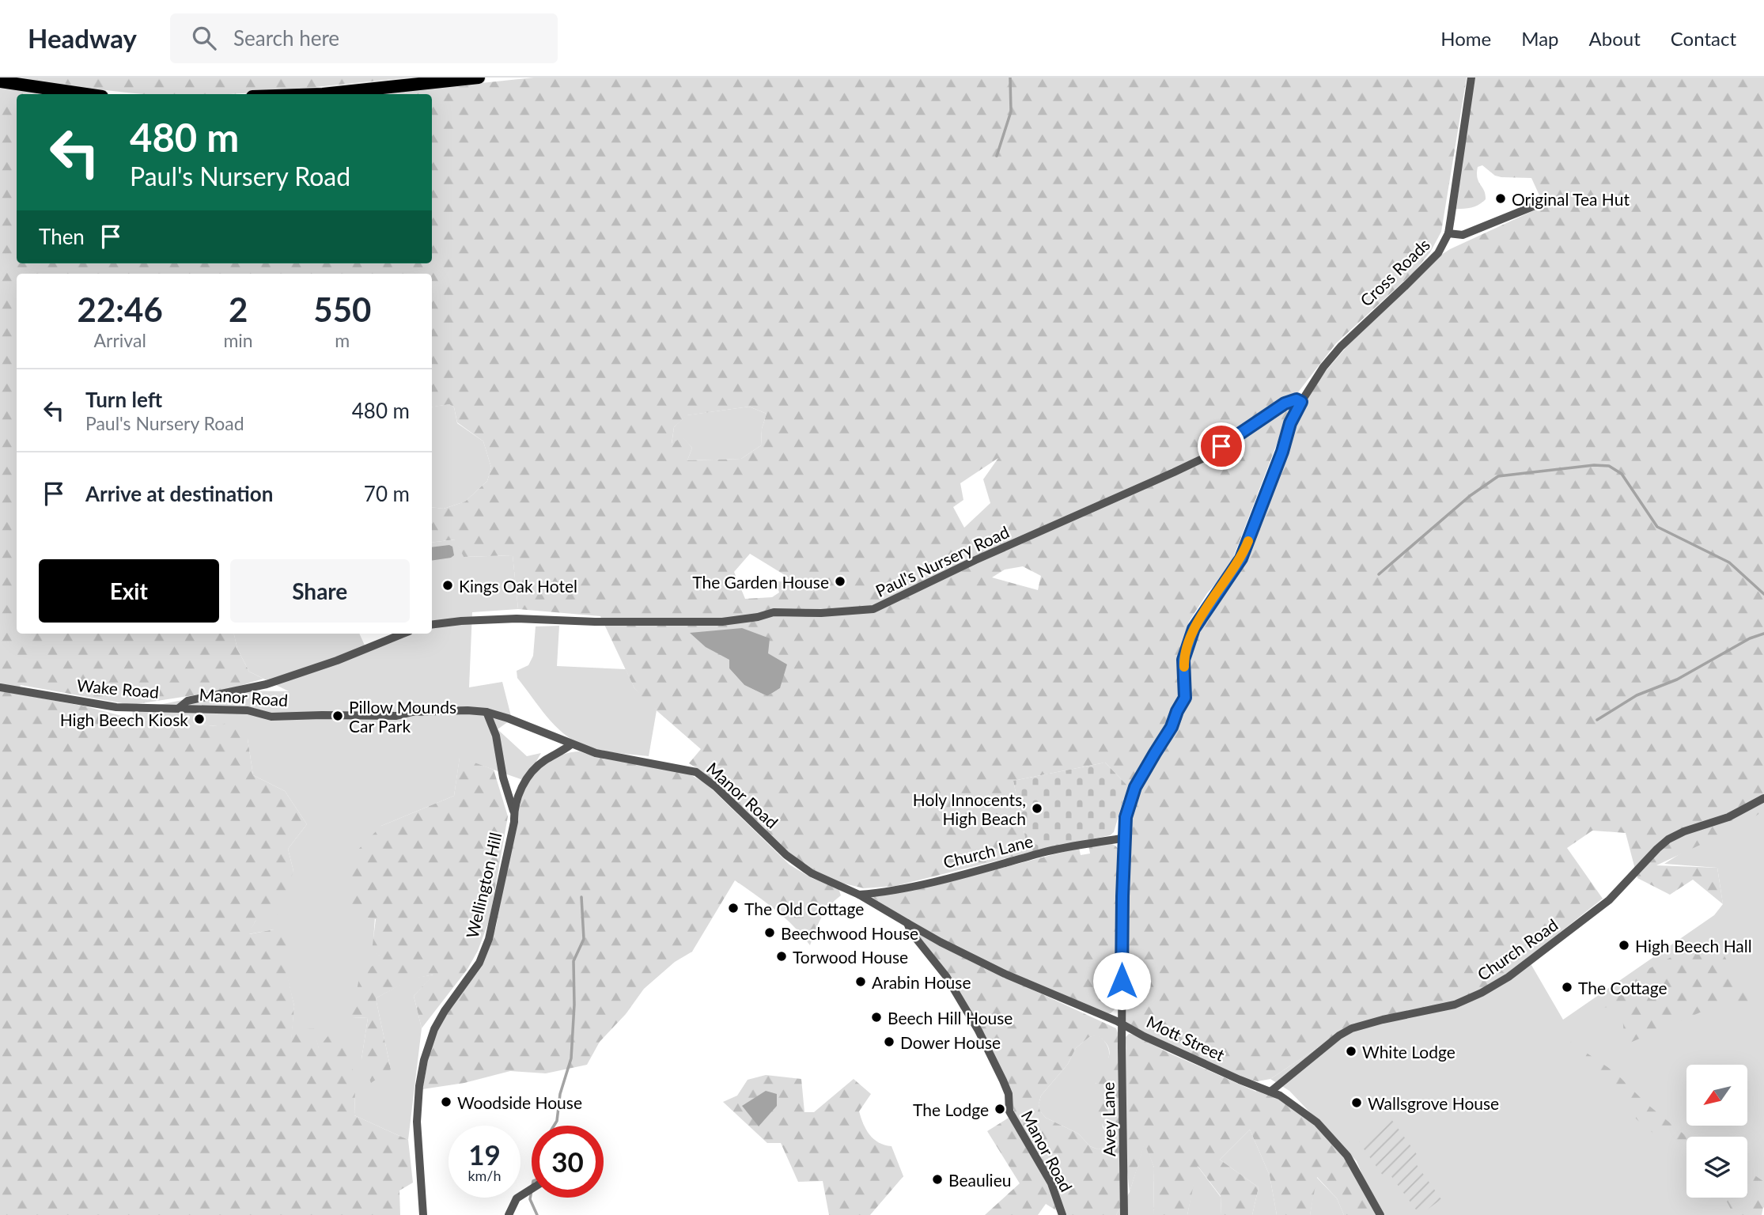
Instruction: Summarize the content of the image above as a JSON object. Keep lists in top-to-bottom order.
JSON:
{
  "streets": {
    "street": [
      "Cross Roads",
      "Paul's Nursery Road",
      "Wake Road",
      "Manor Road",
      "Church Lane",
      "Wellington Hill",
      "Church Road",
      "Mott Street",
      "Avey Lane"
    ]
  },
  "crossings": [
    ["Cross Roads", "Paul's Nursery Road"],
    ["Cross Roads", "Church Lane"],
    ["Cross Roads", "Avey Lane"],
    ["Wake Road", "Manor Road"],
    ["Manor Road", "Church Lane"],
    ["Manor Road", "Wellington Hill"],
    ["Manor Road", "Mott Street"],
    ["Church Lane", "Avey Lane"],
    ["Church Road", "Mott Street"],
    ["Mott Street", "Avey Lane"]
  ],
  "places": [
    "Original Tea Hut",
    "The Garden House",
    "Kings Oak Hotel",
    "Pillow Mounds Car Park",
    "High Beech Kiosk",
    "Holy Innocents, High Beach",
    "The Old Cottage",
    "Beechwood House",
    "High Beech Hall",
    "Torwood House",
    "Arabin House",
    "The Cottage",
    "Beech Hill House",
    "Dower House",
    "White Lodge",
    "Woodside House",
    "Wallsgrove House",
    "The Lodge",
    "Beaulieu"
  ],
  "north": "bottom left",
  "page": {
    "header": "Headway",
    "search": "Search here",
    "nav": [
      "Home",
      "Map",
      "About",
      "Contact"
    ],
    "turn": ["480 m", "Paul's Nursery Road"],
    "then": "Then",
    "eta": [
      "22:46",
      "Arrival",
      "2",
      "min",
      "550",
      "m"
    ],
    "list": [
      {
        "name": "Turn left",
        "note": "Paul's Nursery Road",
        "value": "480 m"
      },
      {
        "name": "Arrive at destination",
        "value": "70 m"
      }
    ],
    "buttons": ["Exit", "Share"],
    "speed": "19 km/h",
    "limit": "30"
  }
}
